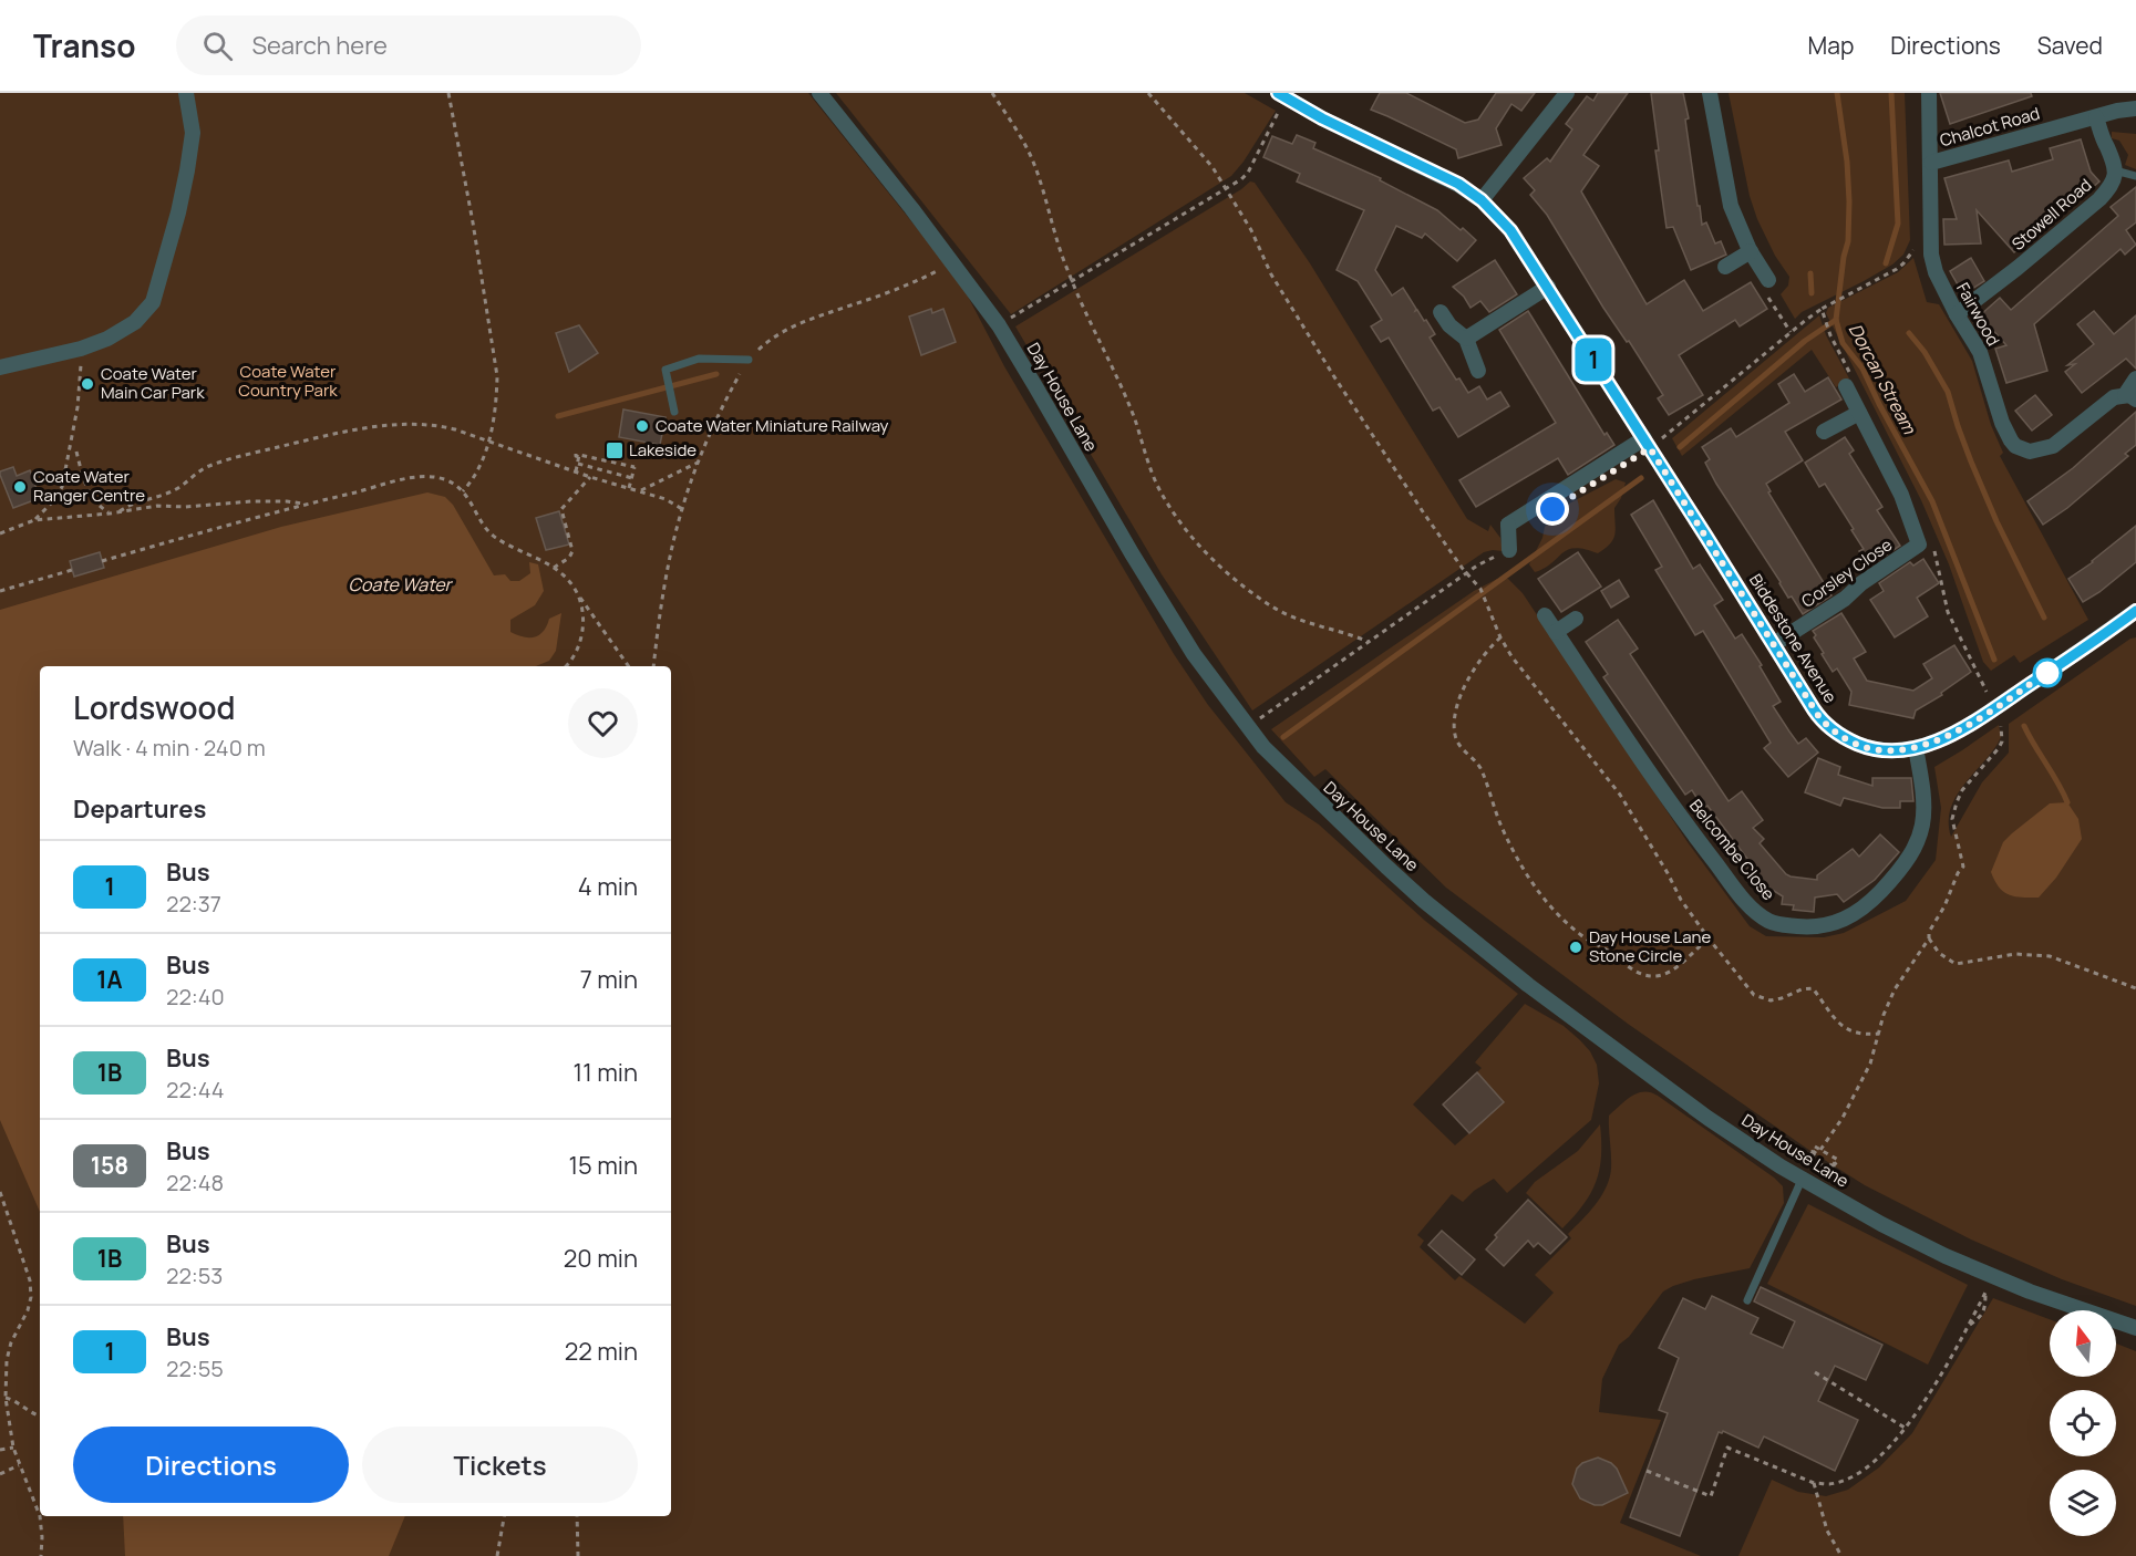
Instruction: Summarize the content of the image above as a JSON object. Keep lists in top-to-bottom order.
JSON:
{
  "streets": {
    "street": [
      "Chalcot Road",
      "Stowell Road",
      "Fairwood",
      "Day House Lane",
      "Corsley Close",
      "Biddestone Avenue",
      "Belcombe Close"
    ]
  },
  "crossings": [
    ["Chalcot Road", "Fairwood"],
    ["Stowell Road", "Fairwood"],
    ["Corsley Close", "Biddestone Avenue"],
    ["Biddestone Avenue", "Belcombe Close"]
  ],
  "water": ["Dorcan Stream", "Coate Water"],
  "parks": ["Coate Water Country Park"],
  "places": {
    "other": [
      "Coate Water Main Car Park",
      "Coate Water Miniature Railway",
      "Coate Water Ranger Centre",
      "Day House Lane Stone Circle"
    ],
    "transit": ["Lakeside"]
  },
  "lines": ["bus line 1"],
  "north": "top",
  "page": {
    "header": "Transo",
    "search": "Search here",
    "nav": ["Map", "Directions", "Saved"],
    "on_map": "1",
    "heading": [
      ["Lordswood", "Walk · 4 min · 240 m"],
      "Departures"
    ],
    "list": [
      {
        "mark": "1",
        "name": "Bus",
        "note": "22:37",
        "value": "4 min"
      },
      {
        "mark": "1A",
        "name": "Bus",
        "note": "22:40",
        "value": "7 min"
      },
      {
        "mark": "1B",
        "name": "Bus",
        "note": "22:44",
        "value": "11 min"
      },
      {
        "mark": "158",
        "name": "Bus",
        "note": "22:48",
        "value": "15 min"
      },
      {
        "mark": "1B",
        "name": "Bus",
        "note": "22:53",
        "value": "20 min"
      },
      {
        "mark": "1",
        "name": "Bus",
        "note": "22:55",
        "value": "22 min"
      }
    ],
    "buttons": ["Directions", "Tickets"]
  }
}
